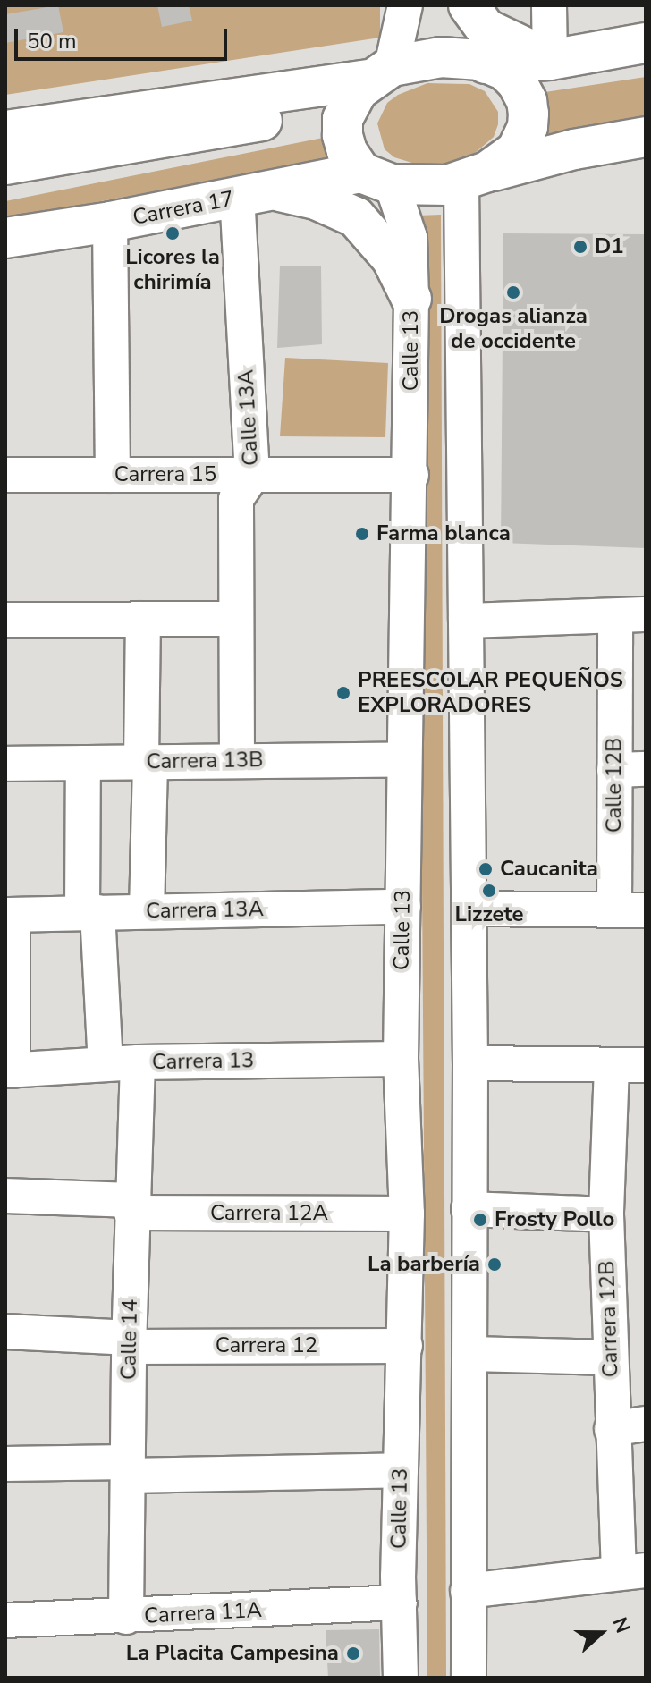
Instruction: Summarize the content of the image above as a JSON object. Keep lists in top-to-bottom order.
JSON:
{
  "streets": {
    "main road": ["Carrera 17"],
    "street": [
      "Calle 13",
      "Calle 13A",
      "Carrera 15",
      "Carrera 13B",
      "Calle 12B",
      "Carrera 13A",
      "Carrera 13",
      "Carrera 12A",
      "Carrera 12B",
      "Calle 14",
      "Carrera 12",
      "Carrera 11A"
    ]
  },
  "crossings": [
    ["Carrera 17", "Calle 13"],
    ["Carrera 17", "Calle 13A"],
    ["Calle 13", "Carrera 15"],
    ["Calle 13", "Carrera 13B"],
    ["Calle 13", "Carrera 13A"],
    ["Calle 13", "Carrera 13"],
    ["Calle 13", "Carrera 12A"],
    ["Calle 13", "Carrera 12"],
    ["Calle 13", "Carrera 11A"],
    ["Calle 13A", "Carrera 15"],
    ["Calle 13A", "Carrera 13B"],
    ["Carrera 13B", "Calle 14"],
    ["Carrera 13A", "Calle 14"],
    ["Carrera 13", "Calle 14"],
    ["Carrera 12A", "Calle 14"],
    ["Calle 14", "Carrera 12"],
    ["Calle 14", "Carrera 11A"]
  ],
  "places": [
    "Licores la chirimía",
    "D1",
    "Drogas alianza de occidente",
    "Farma blanca",
    "PREESCOLAR PEQUEÑOS EXPLORADORES",
    "Caucanita",
    "Lizzete",
    "Frosty Pollo",
    "La barbería",
    "La Placita Campesina"
  ],
  "scale_bar": "50 m",
  "north": "right"
}
